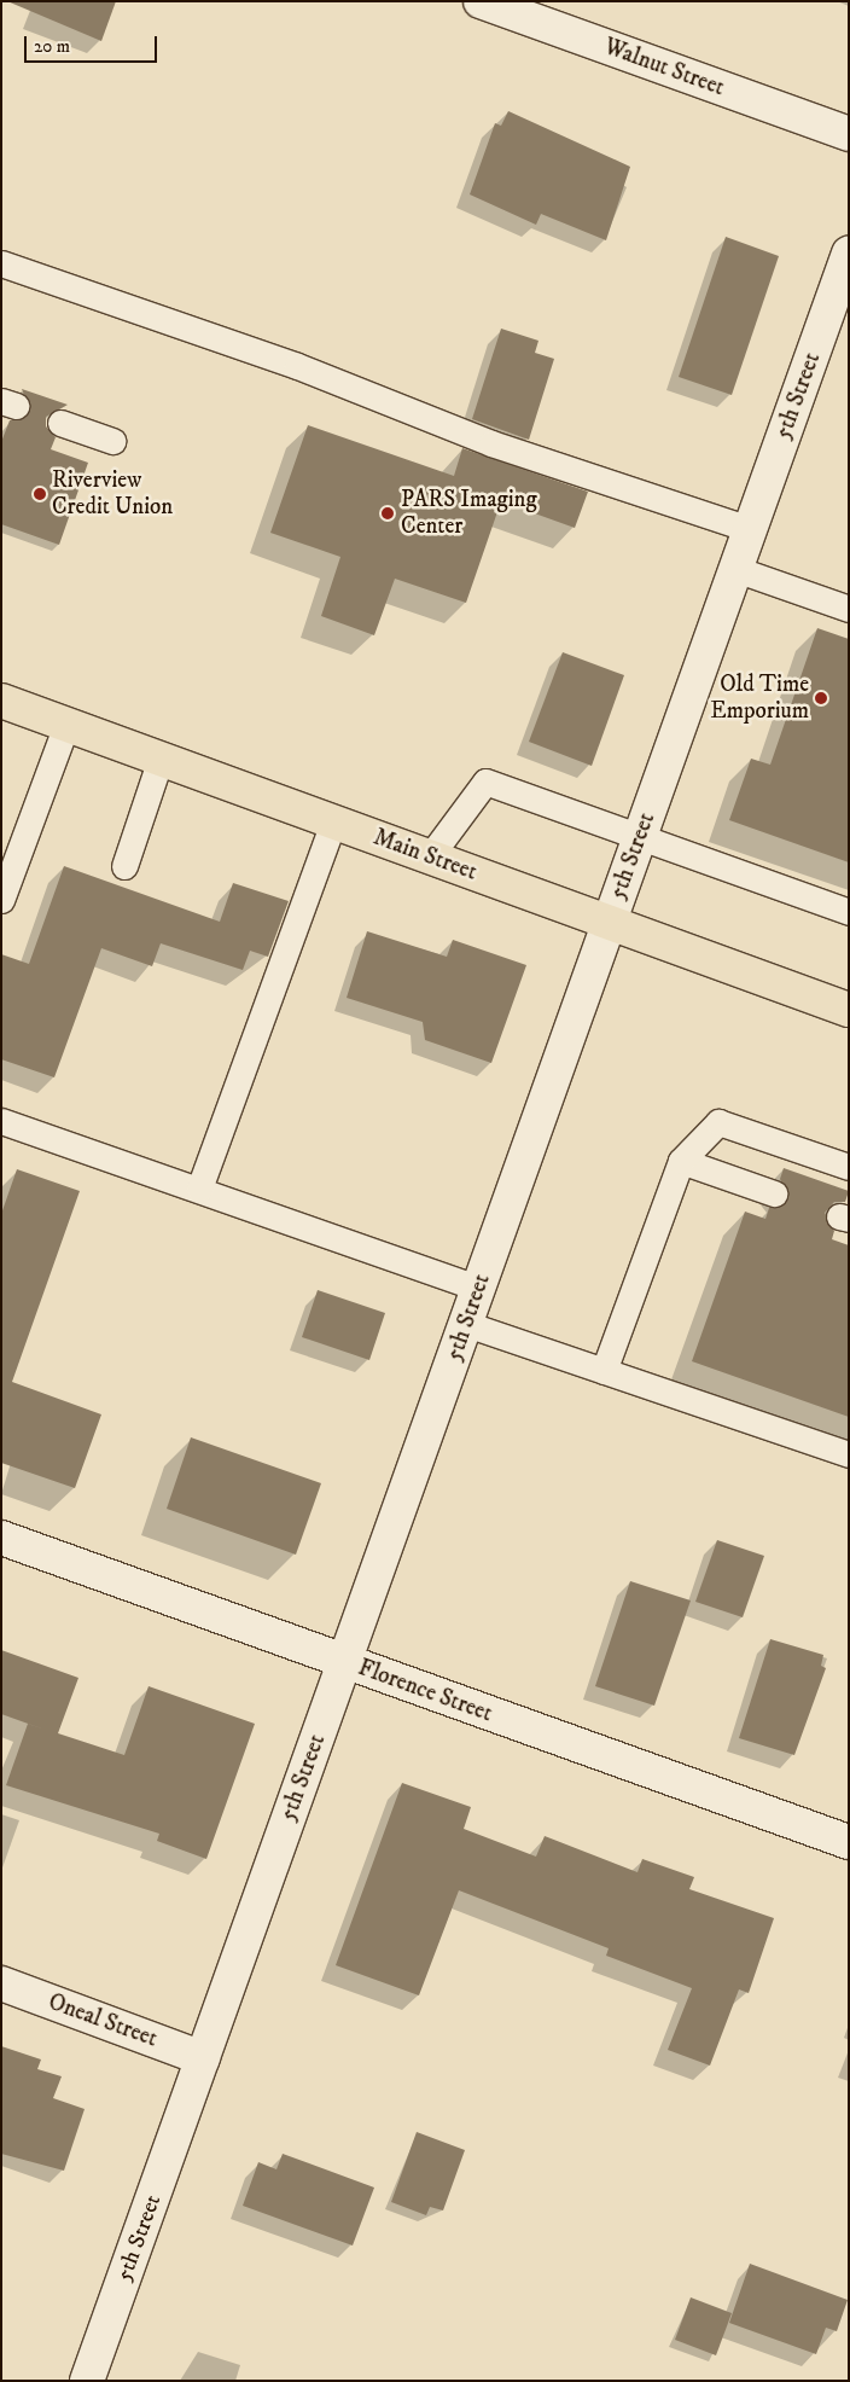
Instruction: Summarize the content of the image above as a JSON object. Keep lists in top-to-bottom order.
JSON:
{
  "streets": {
    "main road": ["Main Street"],
    "street": [
      "Walnut Street",
      "5th Street",
      "Florence Street",
      "Oneal Street"
    ]
  },
  "crossings": [
    ["5th Street", "Main Street"],
    ["5th Street", "Florence Street"],
    ["5th Street", "Oneal Street"]
  ],
  "places": ["Riverview Credit Union", "PARS Imaging Center", "Old Time Emporium"],
  "scale_bar": "20 m"
}
